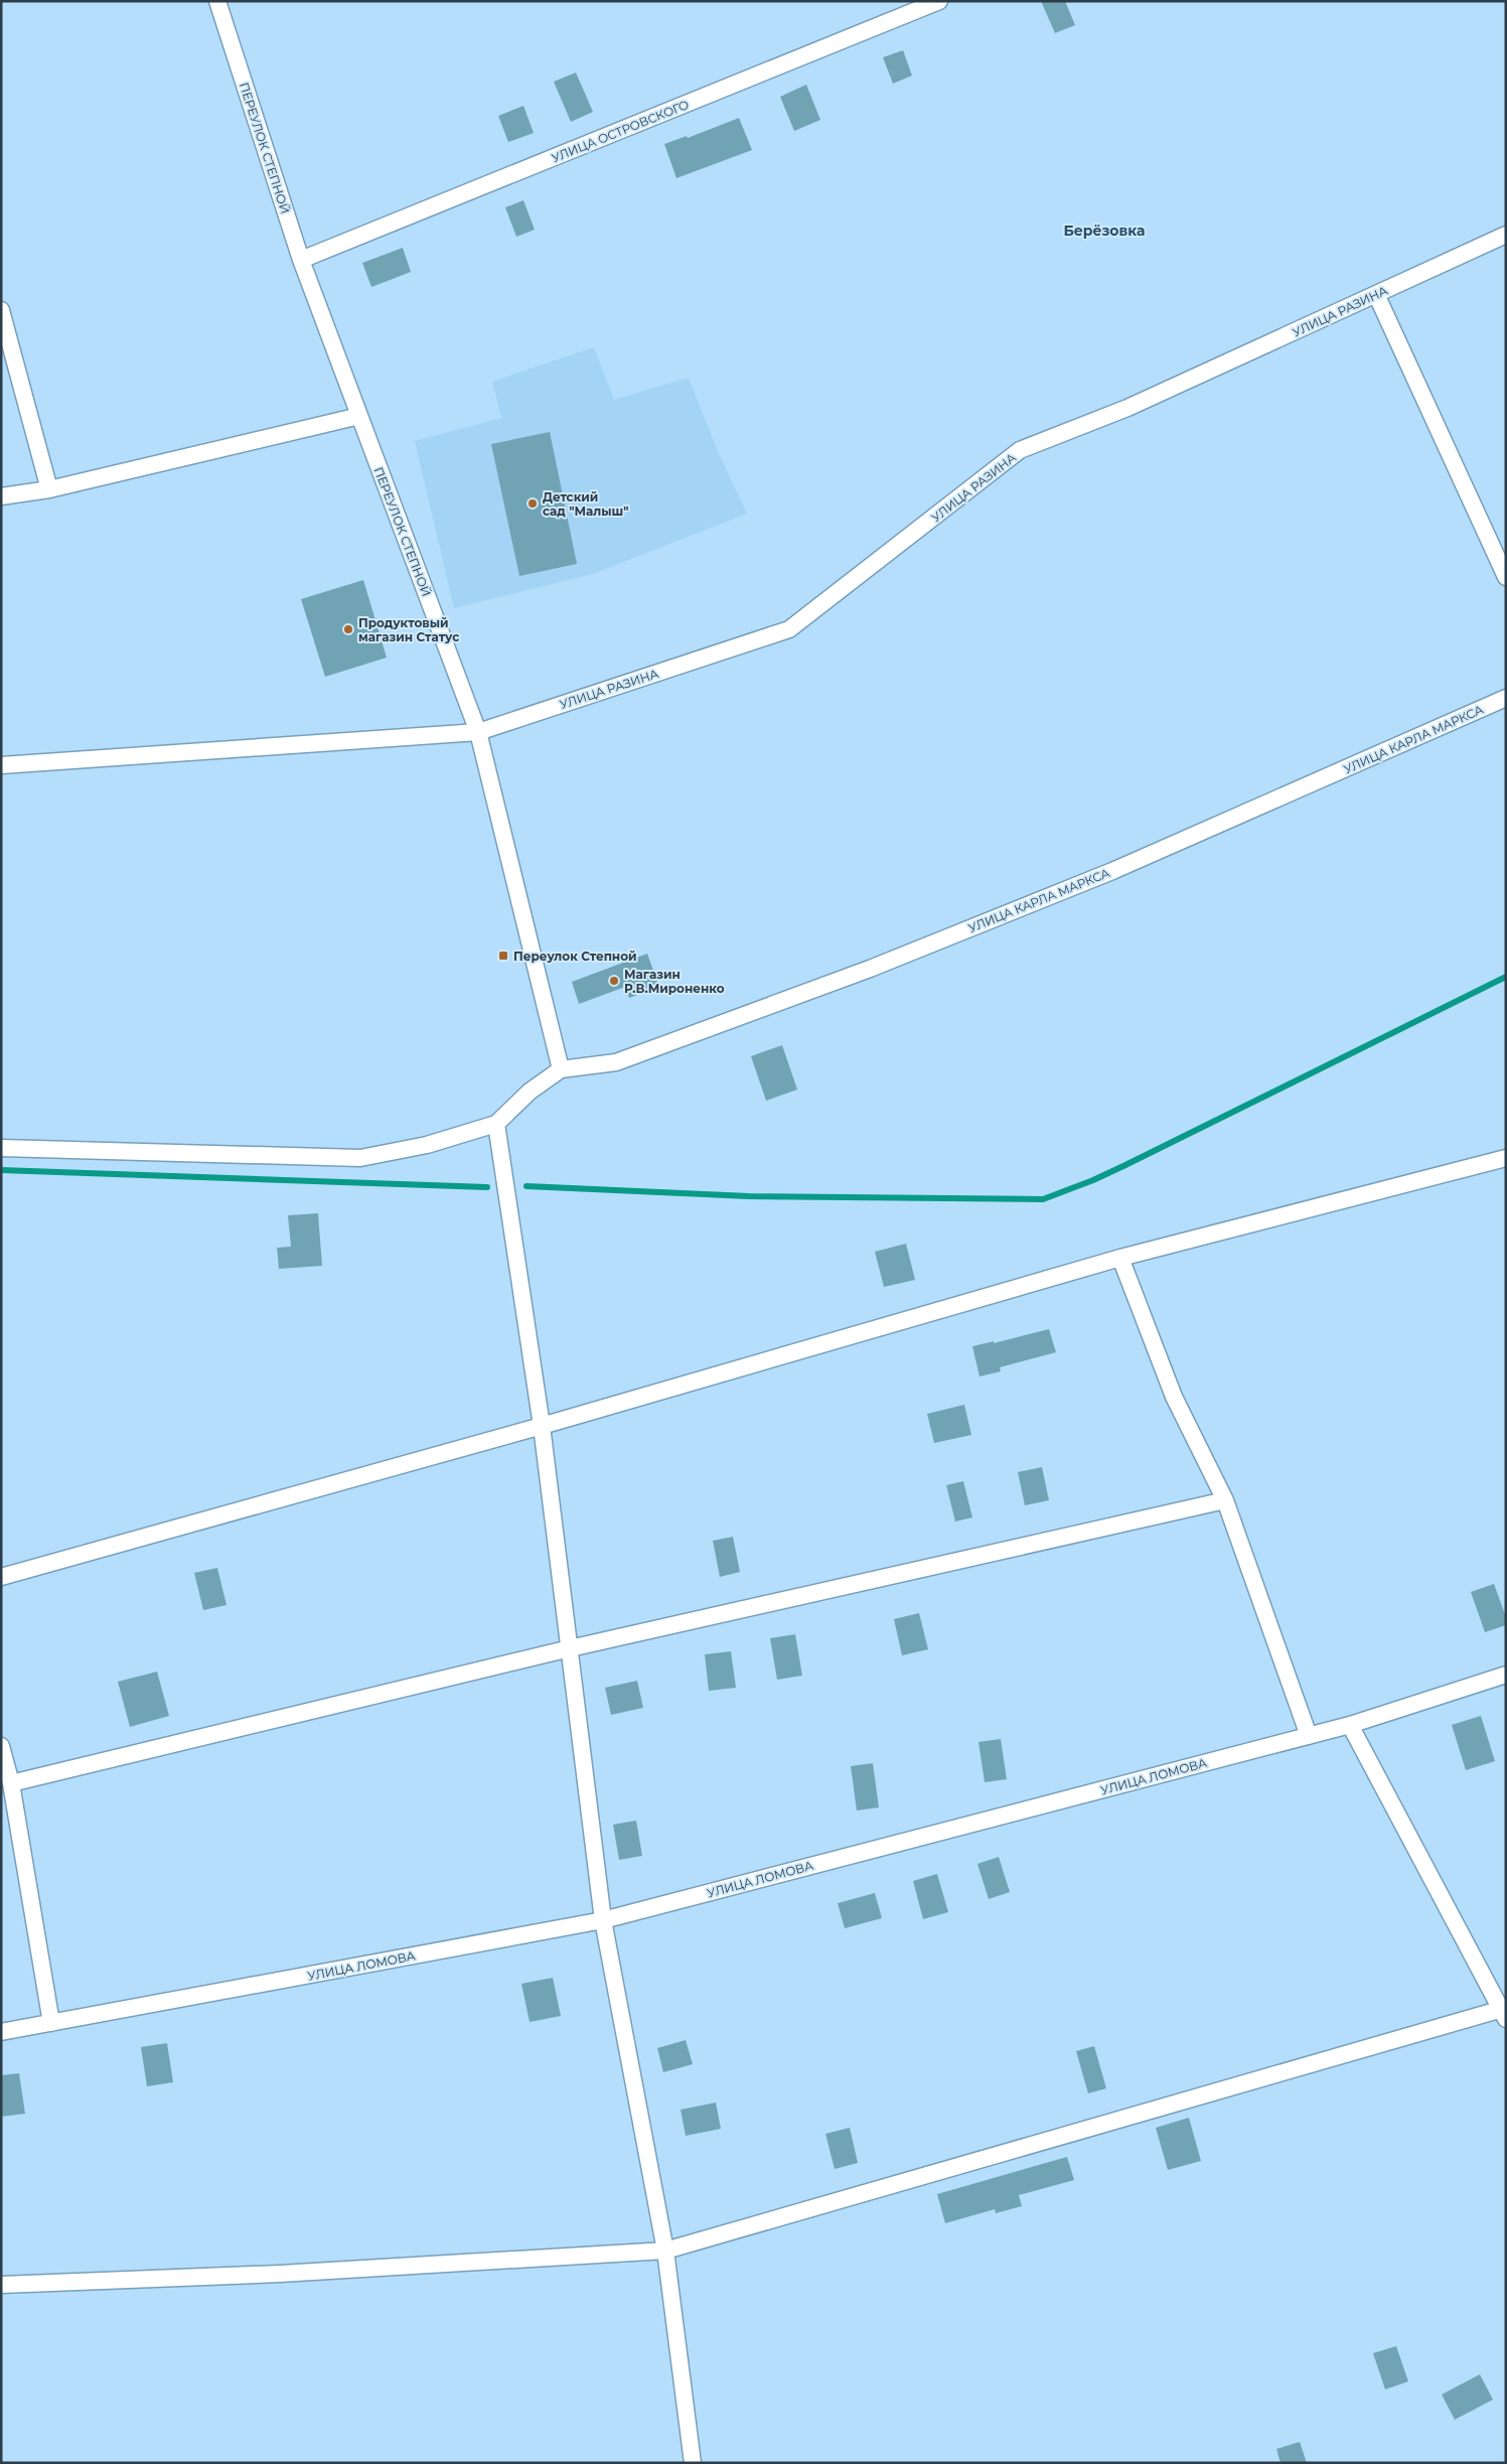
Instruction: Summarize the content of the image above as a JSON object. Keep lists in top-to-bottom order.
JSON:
{
  "streets": {
    "street": [
      "УЛИЦА ОСТРОВСКОГО",
      "ПЕРЕУЛОК СТЕПНОЙ",
      "УЛИЦА РАЗИНА",
      "УЛИЦА КАРЛА МАРКСА",
      "УЛИЦА ЛОМОВА"
    ]
  },
  "crossings": [
    ["УЛИЦА ОСТРОВСКОГО", "ПЕРЕУЛОК СТЕПНОЙ"],
    ["ПЕРЕУЛОК СТЕПНОЙ", "УЛИЦА РАЗИНА"],
    ["ПЕРЕУЛОК СТЕПНОЙ", "УЛИЦА КАРЛА МАРКСА"]
  ],
  "districts": ["Берёзовка"],
  "places": {
    "other": ["Детский сад \"Малыш\"", "Продуктовый магазин Статус", "Магазин Р.В.Мироненко"],
    "transit": ["Переулок Степной"]
  }
}
